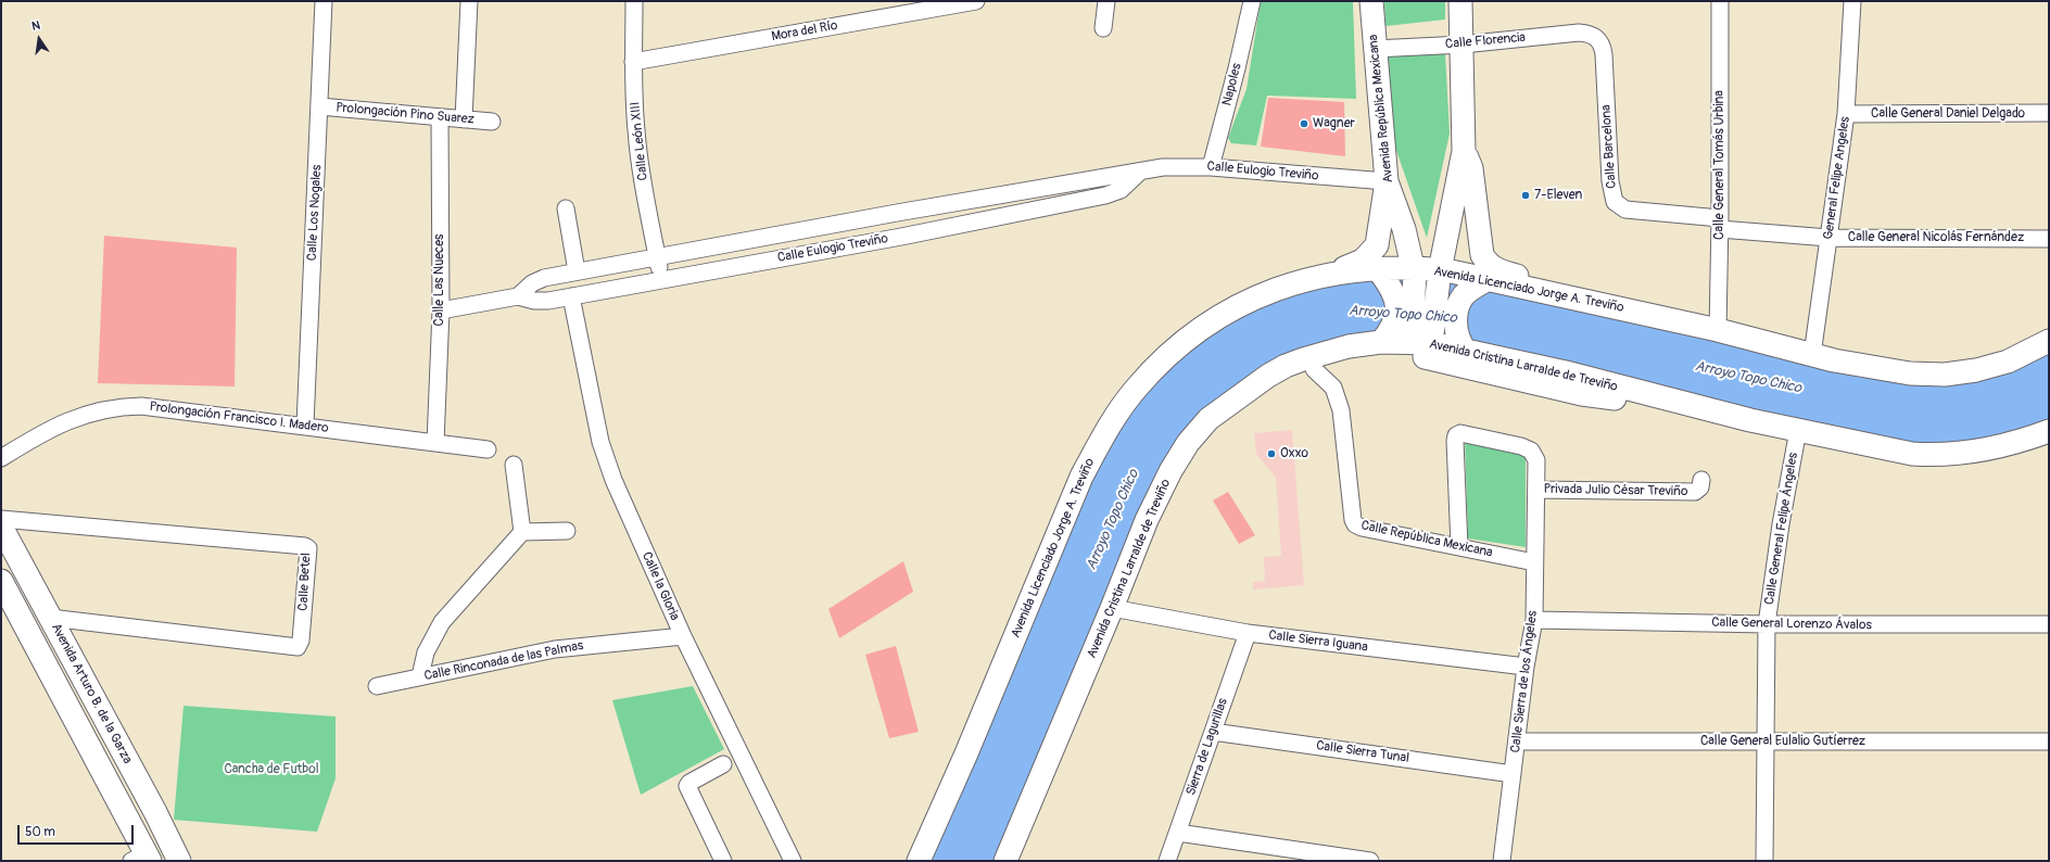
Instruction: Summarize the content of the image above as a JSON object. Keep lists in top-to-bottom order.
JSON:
{
  "streets": {
    "main road": [
      "Avenida República Mexicana",
      "Avenida Licenciado Jorge A. Treviño",
      "Avenida Cristina Larralde de Treviño",
      "Avenida Arturo B. de la Garza"
    ],
    "street": [
      "Mora del Río",
      "Calle Florencia",
      "Napoles",
      "Prolongación Pino Suarez",
      "Calle General Daniel Delgado",
      "Calle León XIII",
      "Calle Barcelona",
      "Calle General Tomás Urbina",
      "Calle Eulogio Treviño",
      "General Felipe Angeles",
      "Calle Los Nogales",
      "Calle General Nicolás Fernández",
      "Calle Las Nueces",
      "Prolongación Francisco I. Madero",
      "Privada Julio César Treviño",
      "Calle General Felipe Ángeles",
      "Calle República Mexicana",
      "Calle Betel",
      "Calle la Gloria",
      "Calle General Lorenzo Ávalos",
      "Calle Sierra Iguana",
      "Calle Rinconada de las Palmas",
      "Calle Sierra de los Ángeles",
      "Calle General Eulalio Gutíerrez",
      "Sierra de Lagurillas",
      "Calle Sierra Tunal"
    ]
  },
  "crossings": [
    ["Mora del Río", "Calle León XIII"],
    ["Calle Florencia", "Avenida República Mexicana"],
    ["Calle Florencia", "Calle Barcelona"],
    ["Napoles", "Calle Eulogio Treviño"],
    ["Avenida República Mexicana", "Calle Eulogio Treviño"],
    ["Avenida República Mexicana", "Avenida Licenciado Jorge A. Treviño"],
    ["Avenida República Mexicana", "Avenida Cristina Larralde de Treviño"],
    ["Prolongación Pino Suarez", "Calle Los Nogales"],
    ["Prolongación Pino Suarez", "Calle Las Nueces"],
    ["Calle General Daniel Delgado", "General Felipe Angeles"],
    ["Calle León XIII", "Calle Eulogio Treviño"],
    ["Calle Barcelona", "Calle General Tomás Urbina"],
    ["Calle Barcelona", "Calle General Nicolás Fernández"],
    ["Calle General Tomás Urbina", "Calle General Nicolás Fernández"],
    ["Calle General Tomás Urbina", "Avenida Licenciado Jorge A. Treviño"],
    ["Calle Eulogio Treviño", "Calle Las Nueces"],
    ["Calle Eulogio Treviño", "Calle la Gloria"],
    ["General Felipe Angeles", "Calle General Nicolás Fernández"],
    ["General Felipe Angeles", "Avenida Licenciado Jorge A. Treviño"],
    ["Calle Los Nogales", "Prolongación Francisco I. Madero"],
    ["Calle Las Nueces", "Prolongación Francisco I. Madero"],
    ["Avenida Cristina Larralde de Treviño", "Calle General Felipe Ángeles"],
    ["Avenida Cristina Larralde de Treviño", "Calle Sierra Iguana"],
    ["Privada Julio César Treviño", "Calle Sierra de los Ángeles"],
    ["Calle General Felipe Ángeles", "Calle General Lorenzo Ávalos"],
    ["Calle General Felipe Ángeles", "Calle General Eulalio Gutíerrez"],
    ["Calle República Mexicana", "Calle Sierra de los Ángeles"],
    ["Calle Betel", "Avenida Arturo B. de la Garza"],
    ["Calle la Gloria", "Calle Rinconada de las Palmas"],
    ["Calle General Lorenzo Ávalos", "Calle Sierra de los Ángeles"],
    ["Calle Sierra Iguana", "Calle Sierra de los Ángeles"],
    ["Calle Sierra Iguana", "Sierra de Lagurillas"],
    ["Calle Sierra de los Ángeles", "Calle General Eulalio Gutíerrez"],
    ["Calle Sierra de los Ángeles", "Calle Sierra Tunal"],
    ["Sierra de Lagurillas", "Calle Sierra Tunal"]
  ],
  "water": ["Arroyo Topo Chico"],
  "parks": ["Cancha de Futbol"],
  "places": ["Wagner", "7-Eleven", "Oxxo"],
  "scale_bar": "50 m",
  "north": "top"
}
